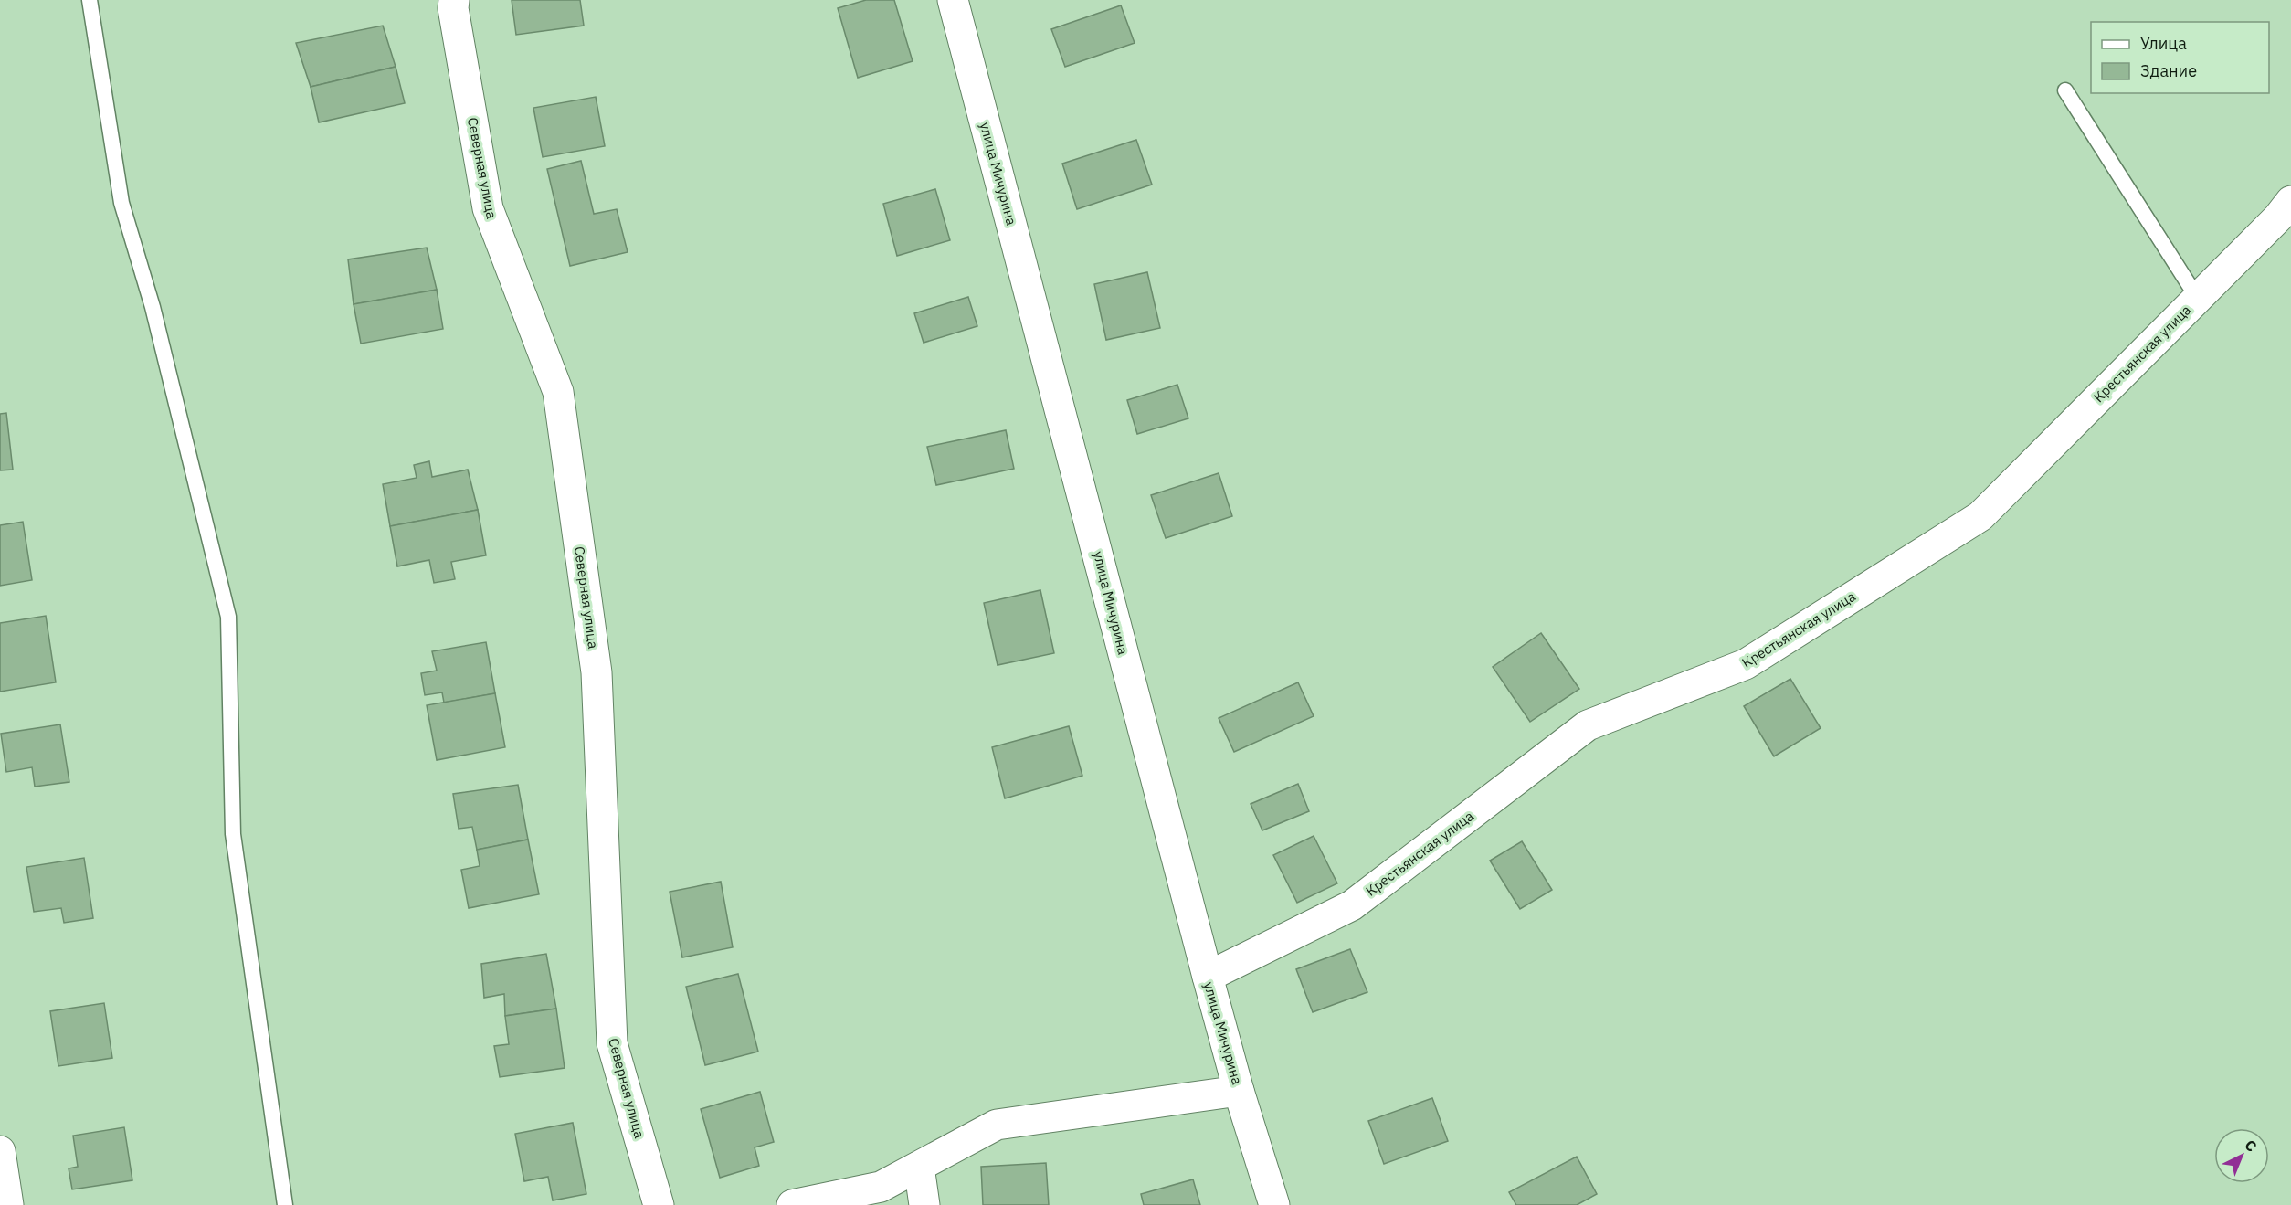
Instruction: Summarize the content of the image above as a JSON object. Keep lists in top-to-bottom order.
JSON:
{
  "streets": {
    "street": ["Северная улица", "улица Мичурина", "Крестьянская улица"]
  },
  "crossings": [
    ["улица Мичурина", "Крестьянская улица"]
  ],
  "legend": ["Улица", "Здание"],
  "north": "top right"
}
